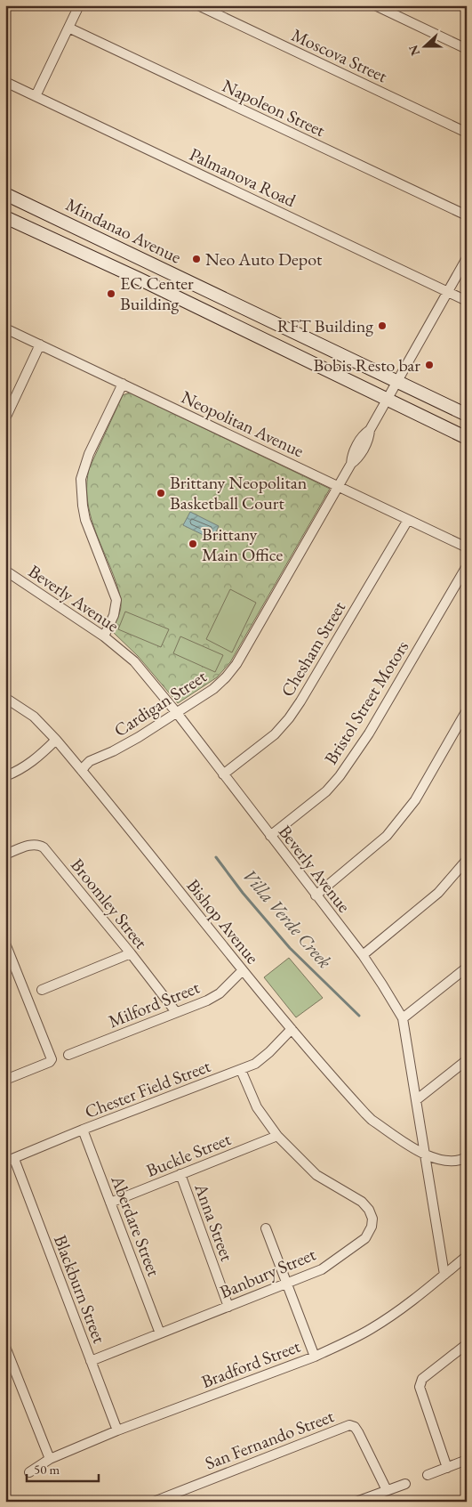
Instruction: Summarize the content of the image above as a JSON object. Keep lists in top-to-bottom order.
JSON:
{
  "streets": {
    "main road": ["Mindanao Avenue"],
    "street": [
      "Moscova Street",
      "Napoleon Street",
      "Palmanova Road",
      "Neopolitan Avenue",
      "Beverly Avenue",
      "Chesham Street",
      "Bristol Street Motors",
      "Cardigan Street",
      "Broomley Street",
      "Bishop Avenue",
      "Milford Street",
      "Chester Field Street",
      "Buckle Street",
      "Anna Street",
      "Aberdare Street",
      "Banbury Street",
      "Blackburn Street",
      "Bradford Street",
      "San Fernando Street"
    ]
  },
  "crossings": [
    ["Palmanova Road", "Cardigan Street"],
    ["Mindanao Avenue", "Cardigan Street"],
    ["Neopolitan Avenue", "Chesham Street"],
    ["Neopolitan Avenue", "Cardigan Street"],
    ["Beverly Avenue", "Chesham Street"],
    ["Beverly Avenue", "Bristol Street Motors"],
    ["Beverly Avenue", "Cardigan Street"],
    ["Beverly Avenue", "Bishop Avenue"],
    ["Beverly Avenue", "Bradford Street"],
    ["Cardigan Street", "Bishop Avenue"],
    ["Broomley Street", "Milford Street"],
    ["Bishop Avenue", "Milford Street"],
    ["Bishop Avenue", "Chester Field Street"],
    ["Chester Field Street", "Aberdare Street"],
    ["Chester Field Street", "Banbury Street"],
    ["Chester Field Street", "Blackburn Street"],
    ["Buckle Street", "Anna Street"],
    ["Buckle Street", "Aberdare Street"],
    ["Buckle Street", "Banbury Street"],
    ["Anna Street", "Banbury Street"],
    ["Aberdare Street", "Banbury Street"],
    ["Banbury Street", "Blackburn Street"],
    ["Blackburn Street", "Bradford Street"]
  ],
  "water": ["Villa Verde Creek"],
  "places": [
    "Neo Auto Depot",
    "EC Center Building",
    "RFT Building",
    "Bobis Resto bar",
    "Brittany Neopolitan Basketball Court",
    "Brittany Main Office"
  ],
  "scale_bar": "50 m",
  "north": "left"
}
